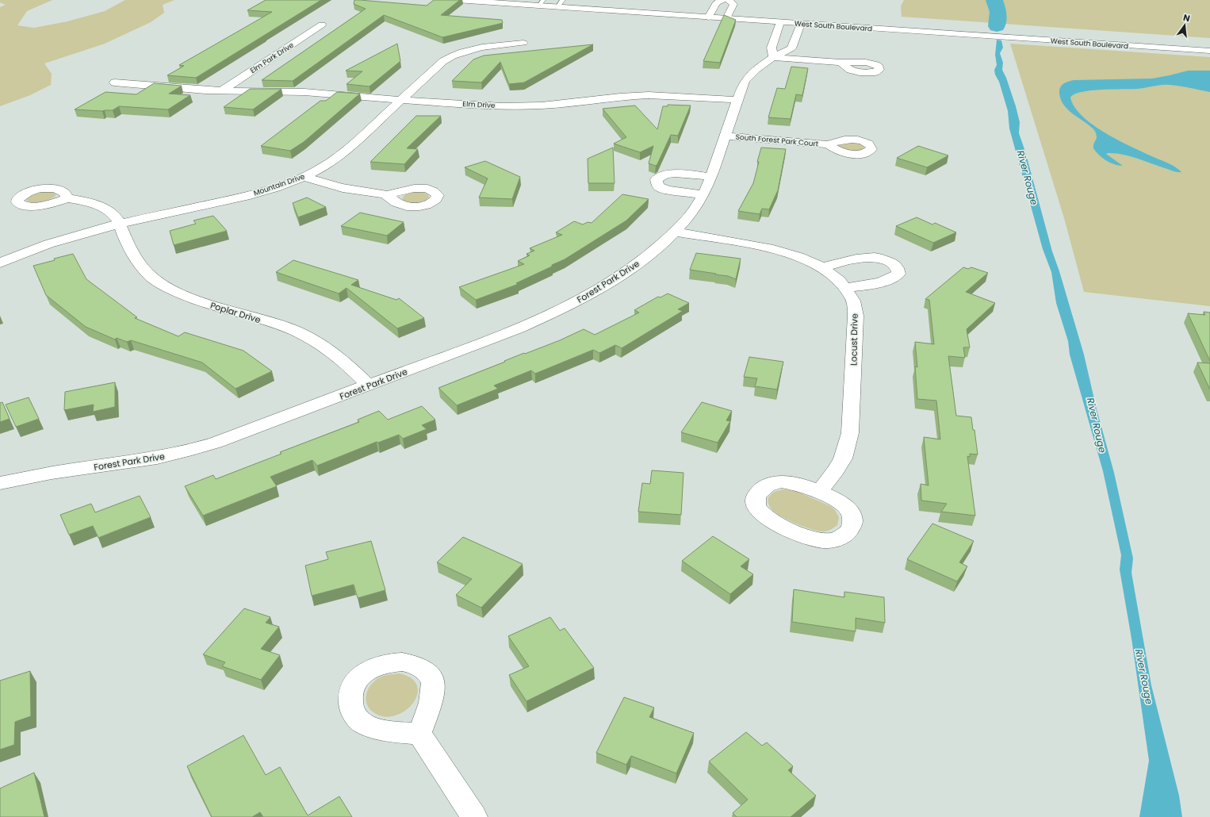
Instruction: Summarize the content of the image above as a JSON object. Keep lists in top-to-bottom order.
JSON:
{
  "streets": {
    "street": [
      "West South Boulevard",
      "Elm Park Drive",
      "Elm Drive",
      "South Forest Park Court",
      "Mountain Drive",
      "Forest Park Drive",
      "Poplar Drive",
      "Locust Drive"
    ]
  },
  "crossings": [
    ["West South Boulevard", "Forest Park Drive"],
    ["Elm Park Drive", "Elm Drive"],
    ["Elm Drive", "Mountain Drive"],
    ["Elm Drive", "Forest Park Drive"],
    ["South Forest Park Court", "Forest Park Drive"],
    ["Mountain Drive", "Poplar Drive"],
    ["Forest Park Drive", "Poplar Drive"],
    ["Forest Park Drive", "Locust Drive"]
  ],
  "water": ["River Rouge"],
  "north": "top"
}
